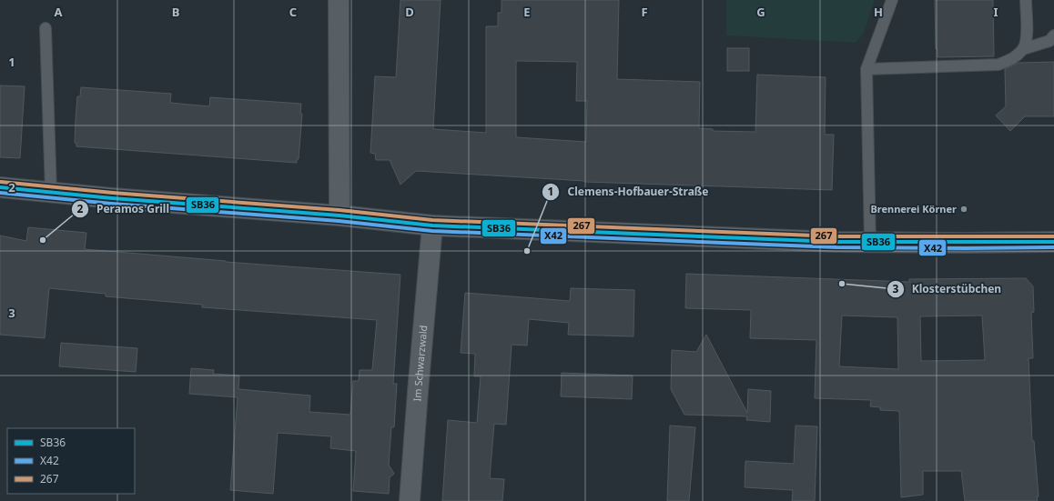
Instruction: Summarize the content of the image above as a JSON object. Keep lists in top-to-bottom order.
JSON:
{
  "streets": {
    "street": ["Im Schwarzwald"]
  },
  "places": [
    "Brennerei Körner",
    "Peramos Grill",
    "Clemens-Hofbauer-Straße",
    "Klosterstübchen"
  ],
  "lines": ["transit line 267", "transit line SB36", "transit line X42"],
  "legend": ["SB36", "X42", "267"],
  "grid": {
    "columns": [
      "A",
      "B",
      "C",
      "D",
      "E",
      "F",
      "G",
      "H",
      "I"
    ],
    "rows": ["1", "2", "3"]
  }
}
